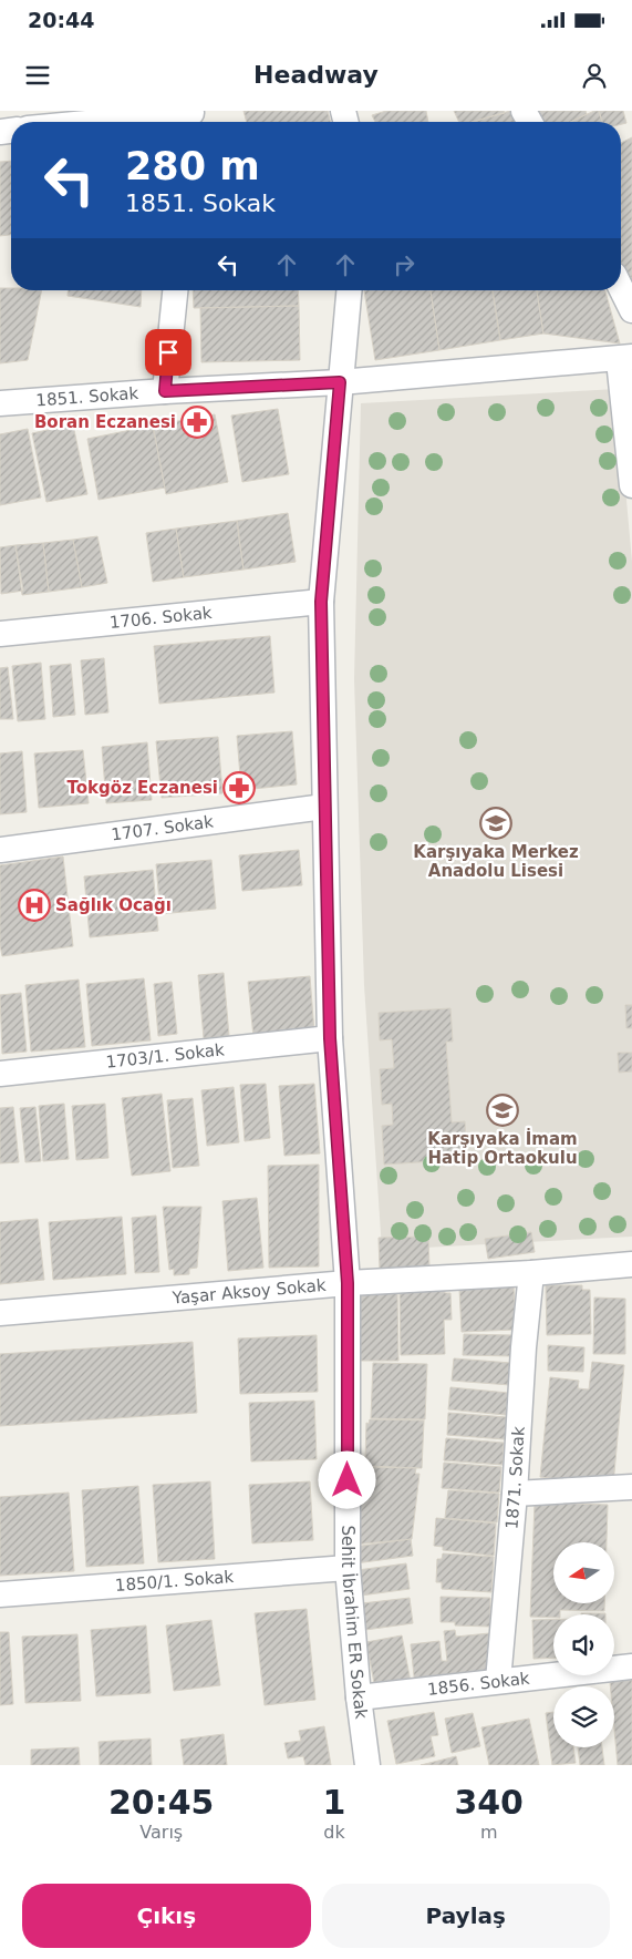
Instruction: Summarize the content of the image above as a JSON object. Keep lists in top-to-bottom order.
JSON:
{
  "streets": {
    "street": [
      "1851. Sokak",
      "1706. Sokak",
      "1707. Sokak",
      "1703/1. Sokak",
      "Yaşar Aksoy Sokak",
      "1871. Sokak",
      "1850/1. Sokak",
      "Sehit İbrahim ER Sokak",
      "1856. Sokak"
    ]
  },
  "crossings": [
    ["1851. Sokak", "Sehit İbrahim ER Sokak"],
    ["1706. Sokak", "Sehit İbrahim ER Sokak"],
    ["1707. Sokak", "Sehit İbrahim ER Sokak"],
    ["1703/1. Sokak", "Sehit İbrahim ER Sokak"],
    ["Yaşar Aksoy Sokak", "1871. Sokak"],
    ["Yaşar Aksoy Sokak", "Sehit İbrahim ER Sokak"],
    ["1871. Sokak", "1856. Sokak"],
    ["1850/1. Sokak", "Sehit İbrahim ER Sokak"],
    ["Sehit İbrahim ER Sokak", "1856. Sokak"]
  ],
  "places": {
    "pharmacy": ["Boran Eczanesi", "Tokgöz Eczanesi"],
    "school or university": ["Karşıyaka Merkez Anadolu Lisesi", "Karşıyaka İmam Hatip Ortaokulu"],
    "hospital": ["Sağlık Ocağı"]
  },
  "north": "left",
  "page": {
    "status": "20:44",
    "header": "Headway",
    "turn": ["280 m", "1851. Sokak"],
    "eta": [
      "20:45",
      "Varış",
      "1",
      "dk",
      "340",
      "m"
    ],
    "buttons": ["Çıkış", "Paylaş"]
  }
}
